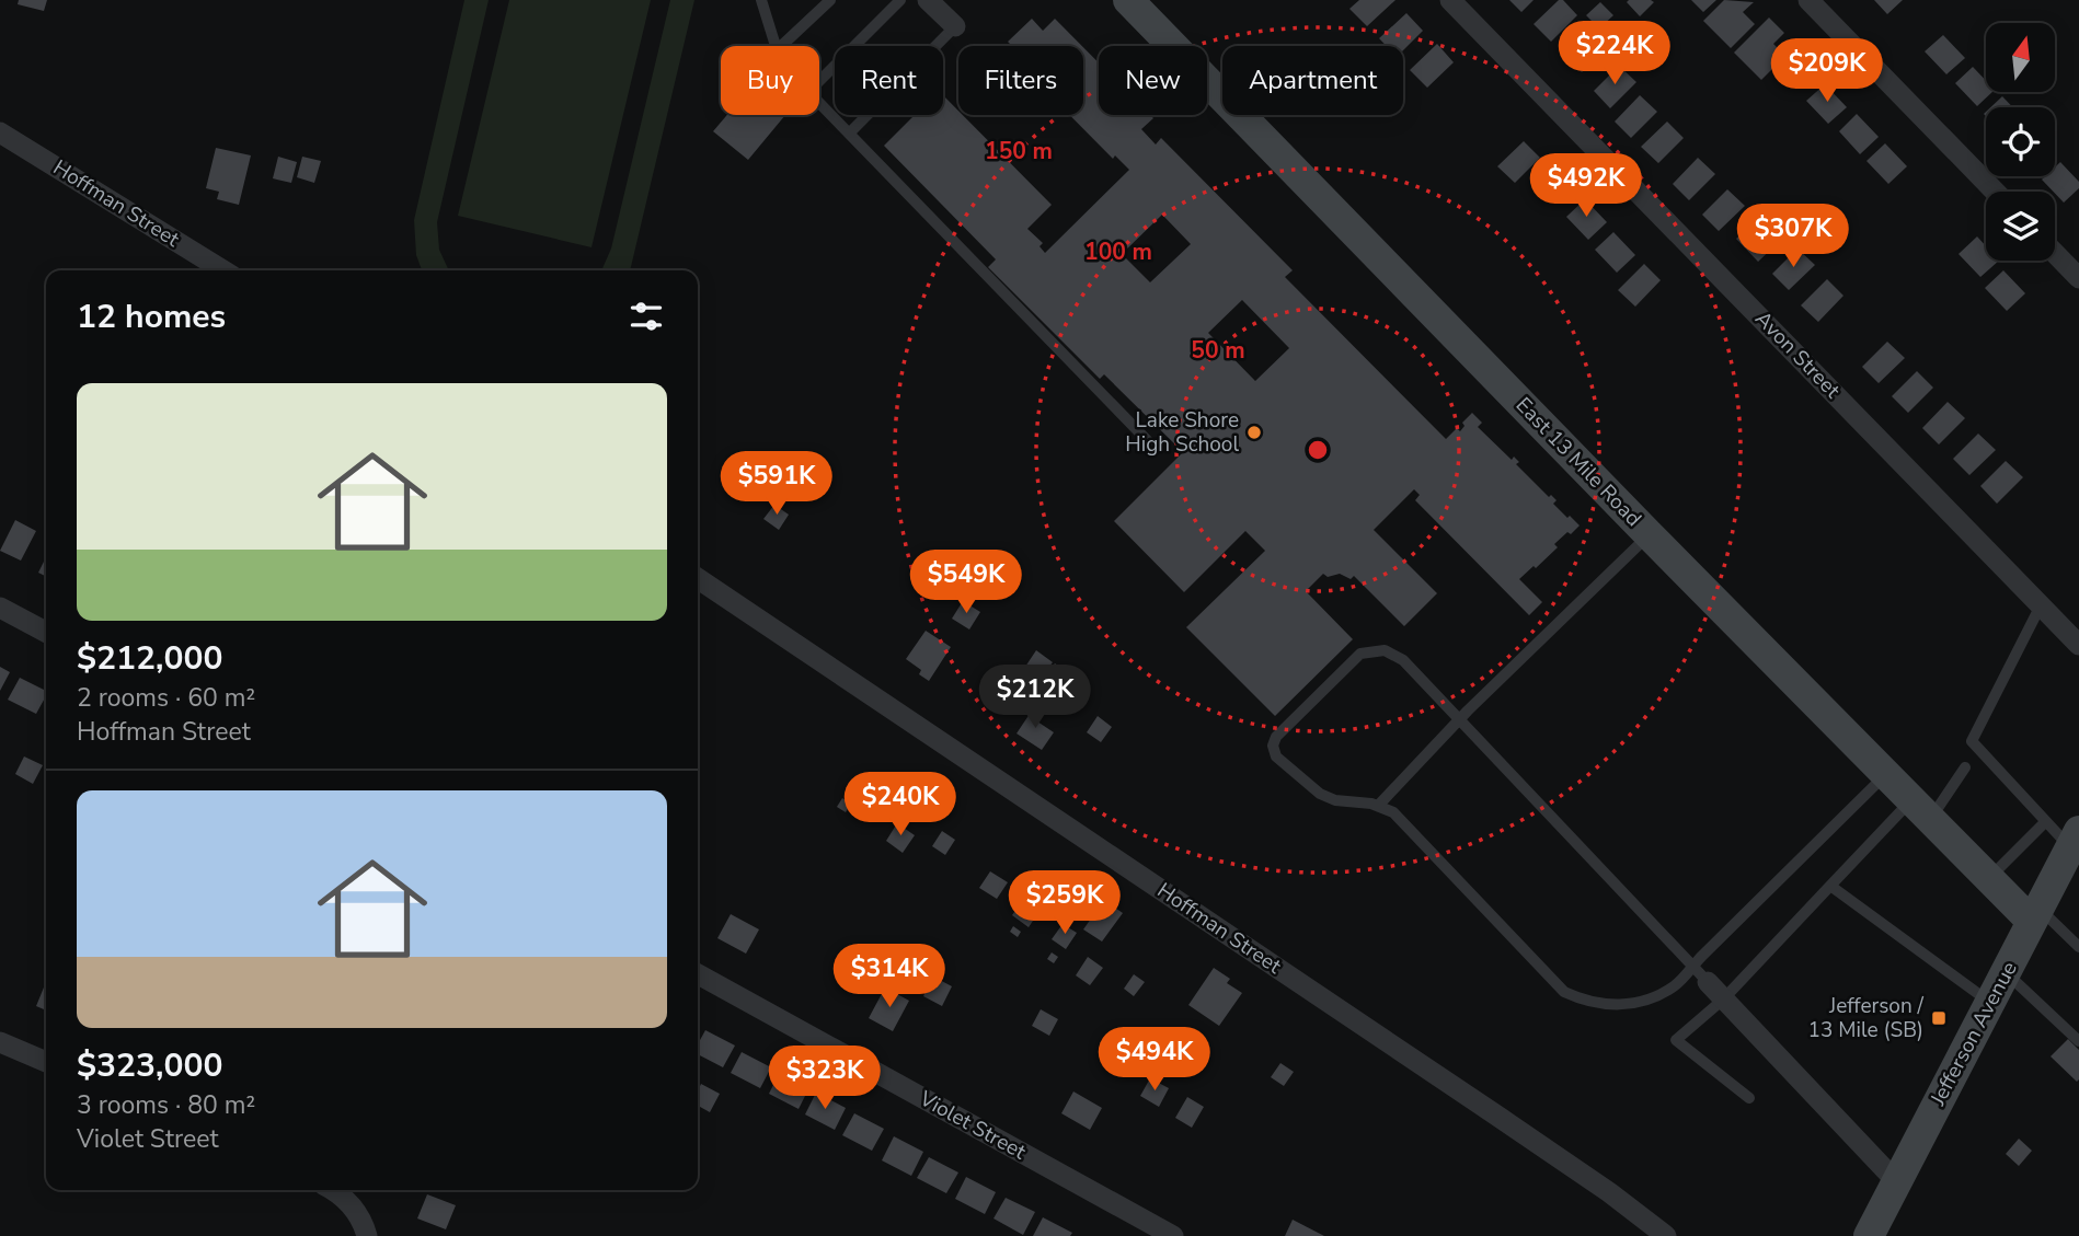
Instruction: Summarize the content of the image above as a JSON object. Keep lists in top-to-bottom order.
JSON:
{
  "streets": {
    "main road": ["East 13 Mile Road", "Jefferson Avenue"],
    "street": ["Hoffman Street", "Avon Street", "Violet Street"]
  },
  "crossings": [
    ["East 13 Mile Road", "Jefferson Avenue"]
  ],
  "places": {
    "other": ["Lake Shore High School"],
    "transit": ["Jefferson / 13 Mile (SB)"]
  },
  "north": "top",
  "page": {
    "price": [
      "$224K",
      "$209K",
      "$492K",
      "$307K",
      "$591K",
      "$549K",
      "$212K",
      "$240K",
      "$259K",
      "$314K",
      "$494K",
      "$323K"
    ],
    "chip": [
      "Buy",
      "Rent",
      "Filters",
      "New",
      "Apartment"
    ],
    "heading": "12 homes",
    "list": [
      {
        "name": "$212,000",
        "note": "2 rooms · 60 m² · Hoffman Street"
      },
      {
        "name": "$323,000",
        "note": "3 rooms · 80 m² · Violet Street"
      }
    ]
  },
  "rings": ["150 m", "100 m", "50 m"]
}
